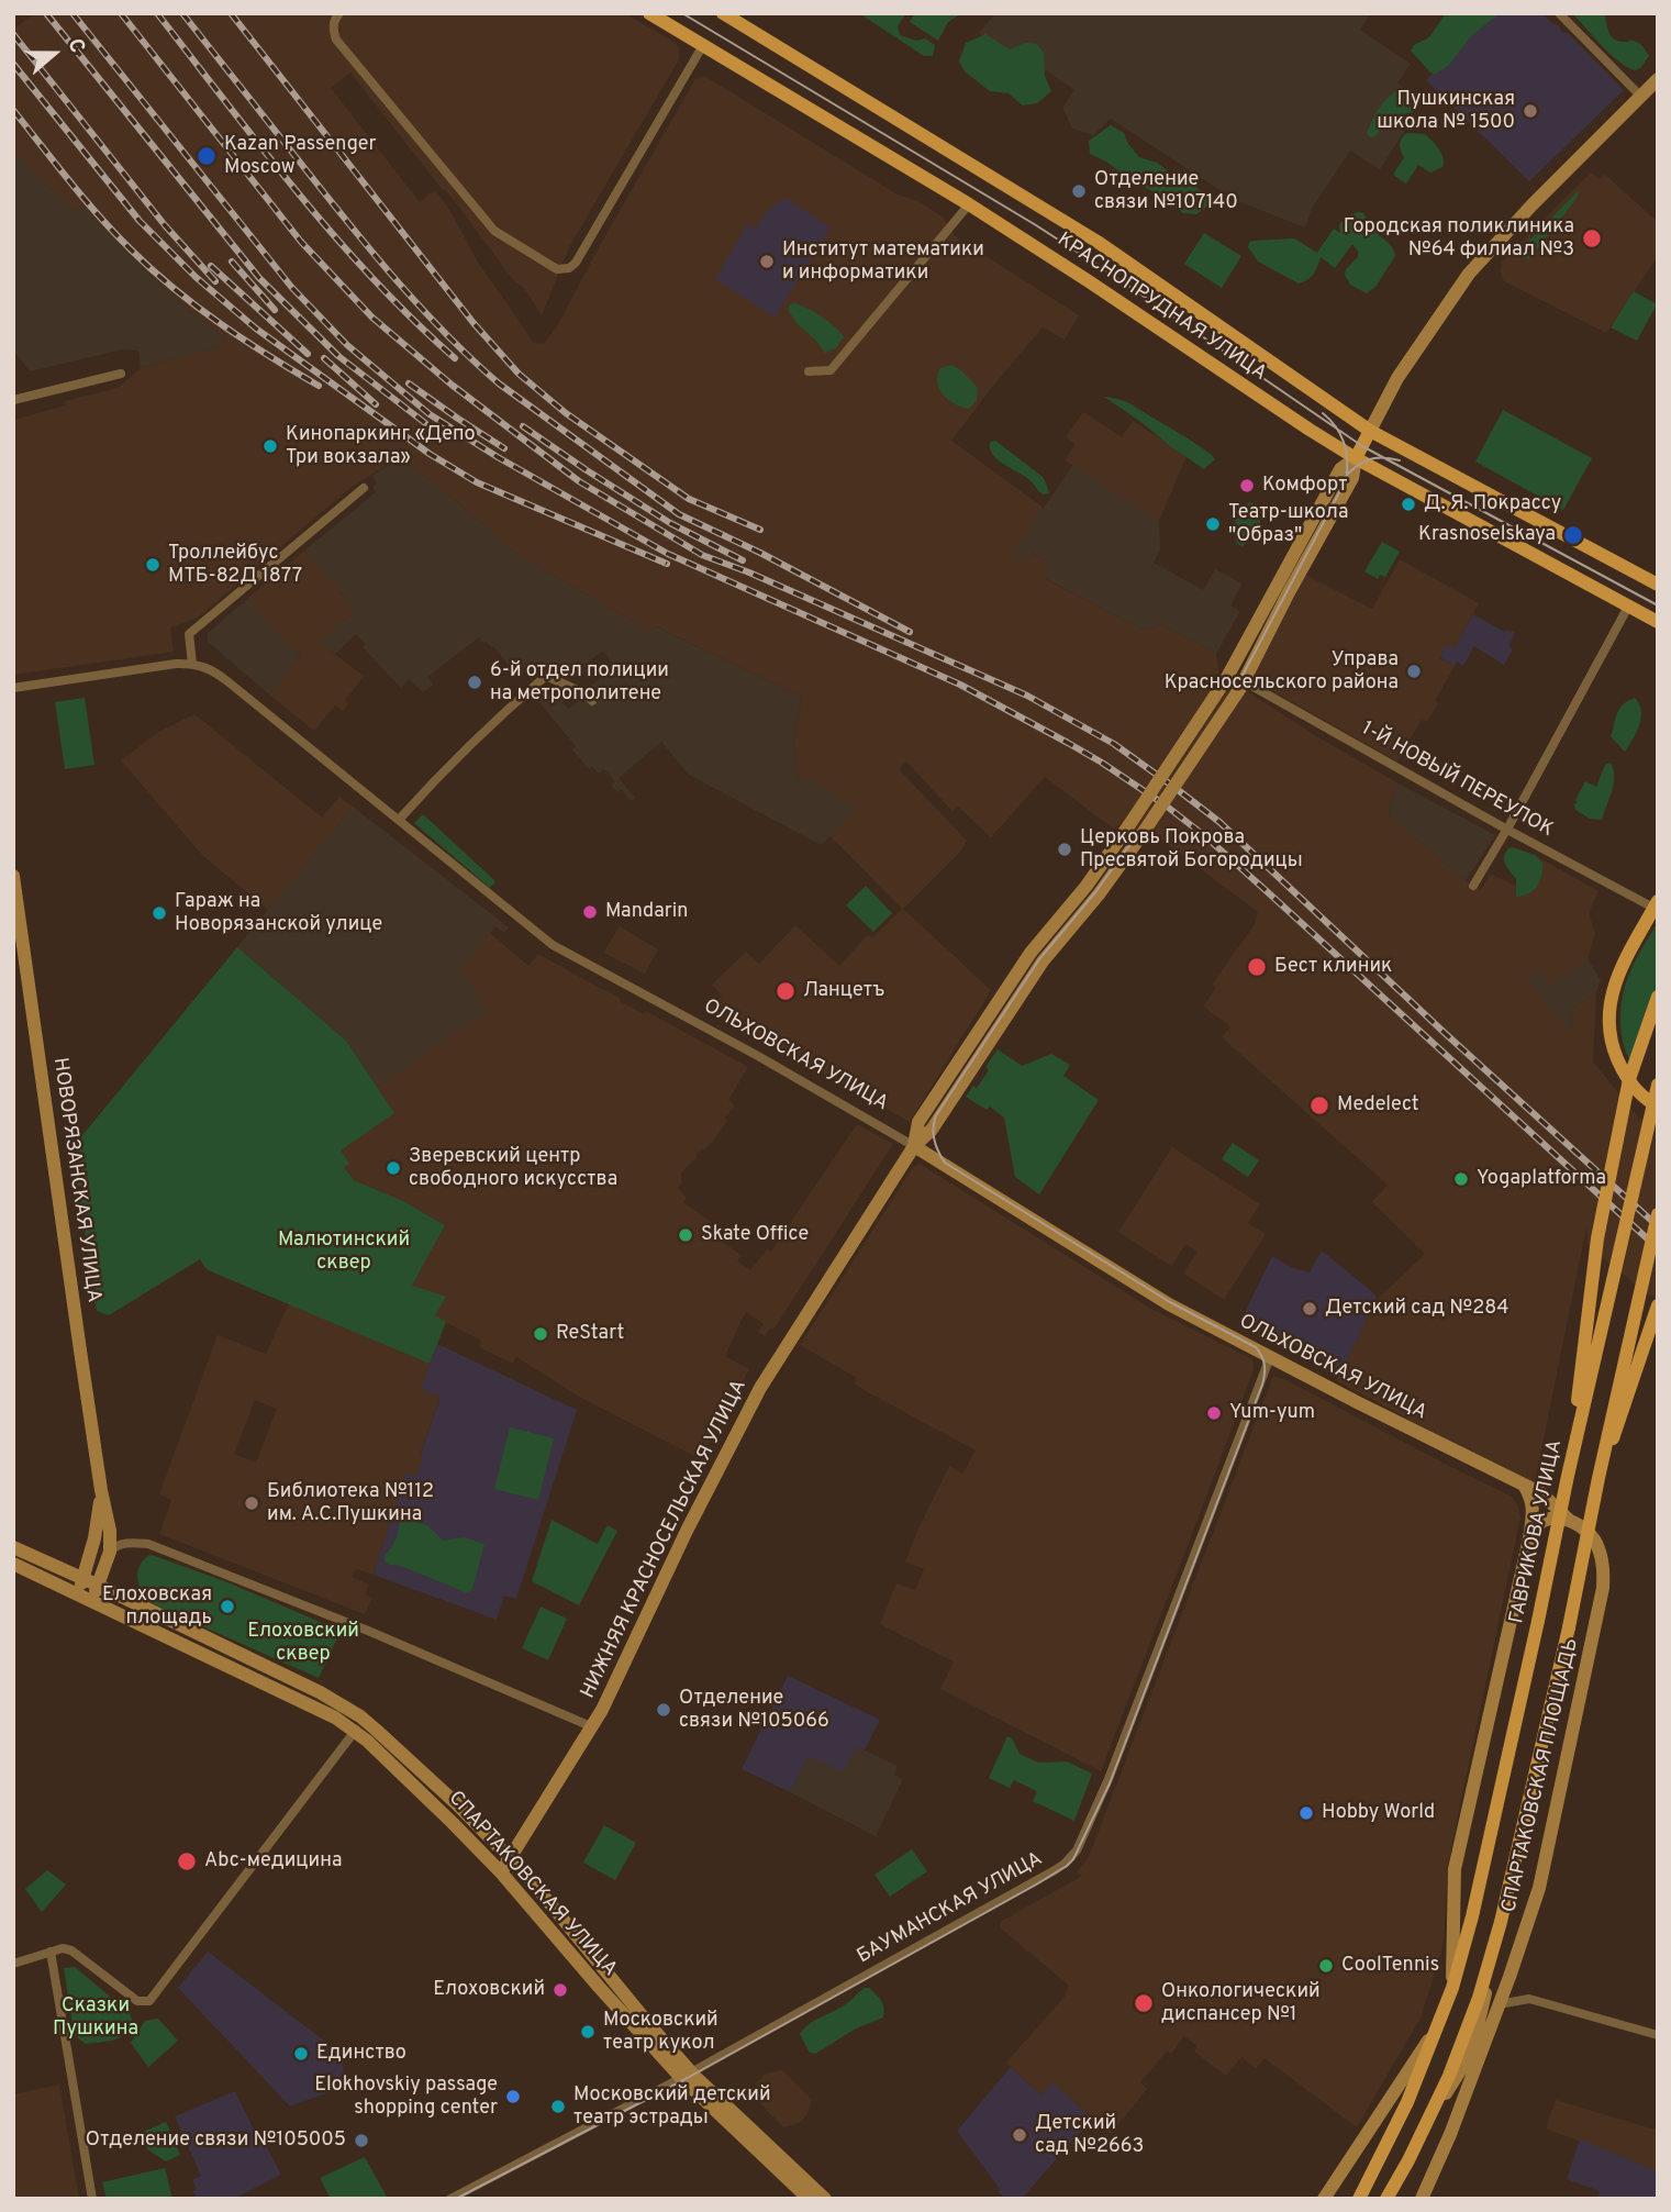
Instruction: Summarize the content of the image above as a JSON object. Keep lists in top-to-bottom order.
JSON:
{
  "streets": {
    "main road": ["КРАСНОПРУДНАЯ УЛИЦА", "ГАВРИКОВА УЛИЦА"],
    "street": [
      "1-Й НОВЫЙ ПЕРЕУЛОК",
      "ОЛЬХОВСКАЯ УЛИЦА",
      "НОВОРЯЗАНСКАЯ УЛИЦА",
      "НИЖНЯЯ КРАСНОСЕЛЬСКАЯ УЛИЦА",
      "СПАРТАКОВСКАЯ ПЛОЩАДЬ",
      "СПАРТАКОВСКАЯ УЛИЦА",
      "БАУМАНСКАЯ УЛИЦА"
    ]
  },
  "crossings": [
    ["КРАСНОПРУДНАЯ УЛИЦА", "НИЖНЯЯ КРАСНОСЕЛЬСКАЯ УЛИЦА"],
    ["1-Й НОВЫЙ ПЕРЕУЛОК", "НИЖНЯЯ КРАСНОСЕЛЬСКАЯ УЛИЦА"],
    ["ОЛЬХОВСКАЯ УЛИЦА", "НИЖНЯЯ КРАСНОСЕЛЬСКАЯ УЛИЦА"],
    ["ОЛЬХОВСКАЯ УЛИЦА", "СПАРТАКОВСКАЯ ПЛОЩАДЬ"],
    ["ОЛЬХОВСКАЯ УЛИЦА", "БАУМАНСКАЯ УЛИЦА"],
    ["НОВОРЯЗАНСКАЯ УЛИЦА", "СПАРТАКОВСКАЯ УЛИЦА"],
    ["НИЖНЯЯ КРАСНОСЕЛЬСКАЯ УЛИЦА", "СПАРТАКОВСКАЯ УЛИЦА"],
    ["СПАРТАКОВСКАЯ УЛИЦА", "БАУМАНСКАЯ УЛИЦА"]
  ],
  "parks": ["Малютинский сквер", "Елоховский сквер", "Сказки Пушкина"],
  "places": [
    "Пушкинская школа № 1500",
    "Kazan Passenger Moscow",
    "Отделение связи №107140",
    "Городская поликлиника №64 филиал №3",
    "Институт математики и информатики",
    "Кинопаркинг «Депо Три вокзала»",
    "Комфорт",
    "Д. Я. Покрассу",
    "Театр-школа \"Образ\"",
    "Krasnoselskaya",
    "Троллейбус МТБ-82Д 1877",
    "Управа Красносельского района",
    "6-й отдел полиции на метрополитене",
    "Церковь Покрова Пресвятой Богородицы",
    "Mandarin",
    "Гараж на Новорязанской улице",
    "Бест клиник",
    "Ланцетъ",
    "Medelect",
    "Зверевский центр свободного искусства",
    "Yogaplatforma",
    "Skate Office",
    "Детский сад №284",
    "ReStart",
    "Yum-yum",
    "Библиотека №112 им. А.С.Пушкина",
    "Елоховская площадь",
    "Отделение связи №105066",
    "Hobby World",
    "Abc-медицина",
    "CoolTennis",
    "Елоховский",
    "Онкологический диспансер №1",
    "Московский театр кукол",
    "Единство",
    "Elokhovskiy passage shopping center",
    "Московский детский театр эстрады",
    "Детский сад №2663",
    "Отделение связи №105005"
  ],
  "north": "right"
}
